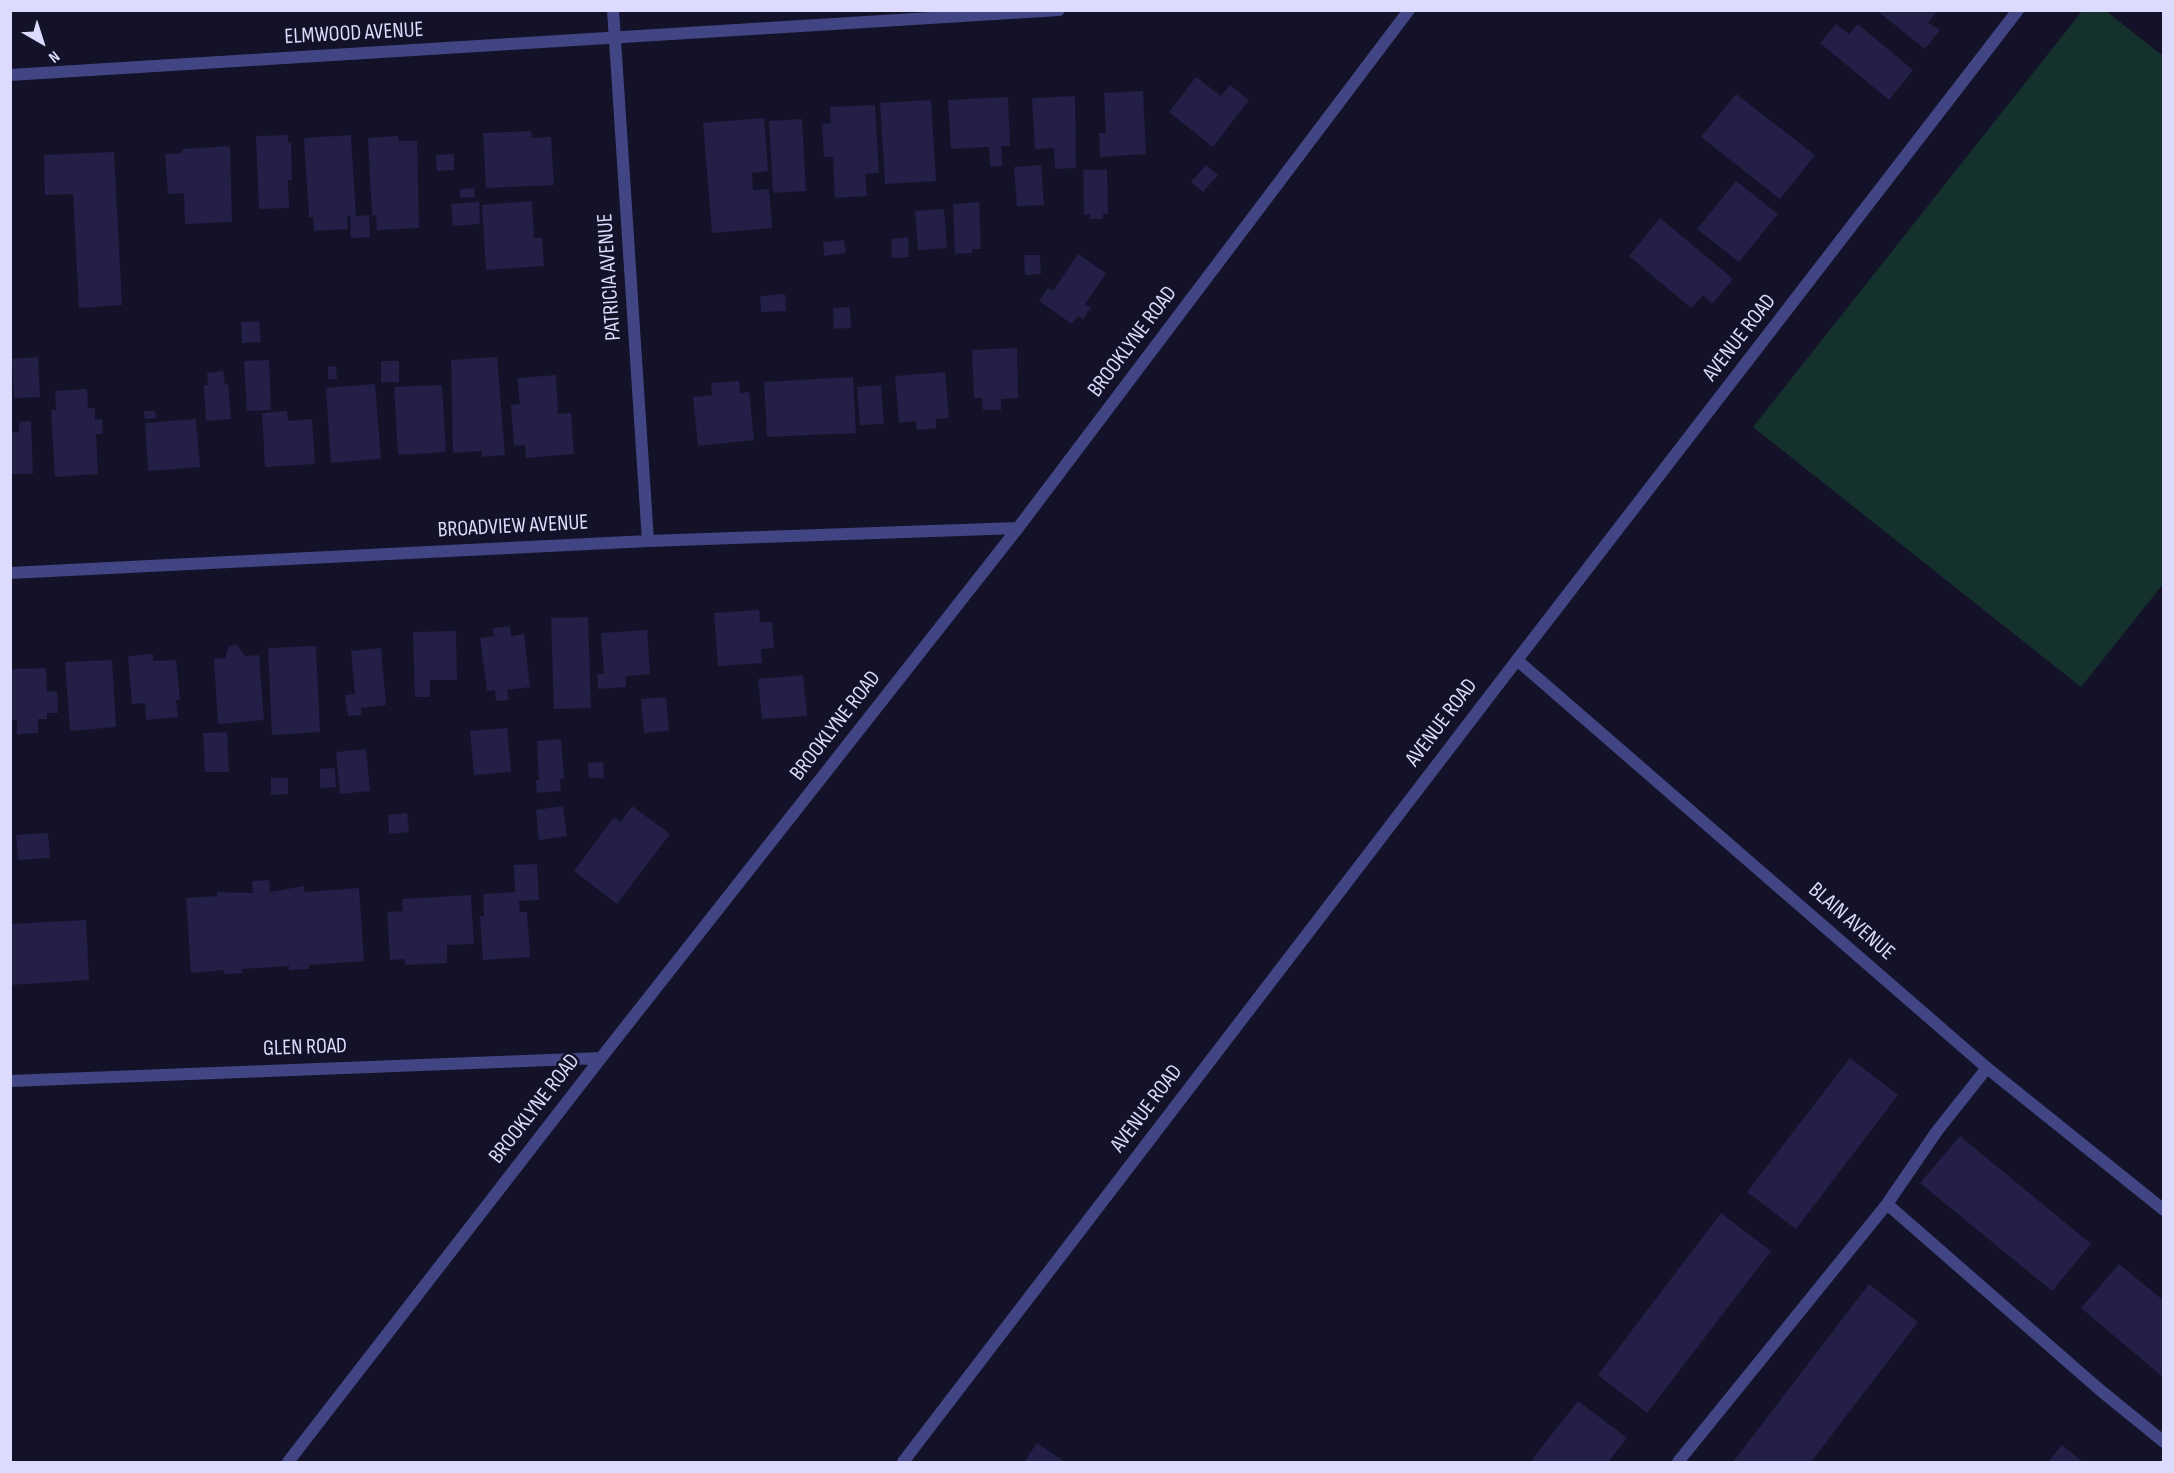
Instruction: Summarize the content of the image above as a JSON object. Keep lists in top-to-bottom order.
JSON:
{
  "streets": {
    "street": [
      "ELMWOOD AVENUE",
      "PATRICIA AVENUE",
      "AVENUE ROAD",
      "BROOKLYNE ROAD",
      "BROADVIEW AVENUE",
      "BLAIN AVENUE",
      "GLEN ROAD"
    ]
  },
  "crossings": [
    ["ELMWOOD AVENUE", "PATRICIA AVENUE"],
    ["PATRICIA AVENUE", "BROADVIEW AVENUE"],
    ["AVENUE ROAD", "BLAIN AVENUE"],
    ["BROOKLYNE ROAD", "BROADVIEW AVENUE"],
    ["BROOKLYNE ROAD", "GLEN ROAD"]
  ],
  "north": "bottom right"
}
